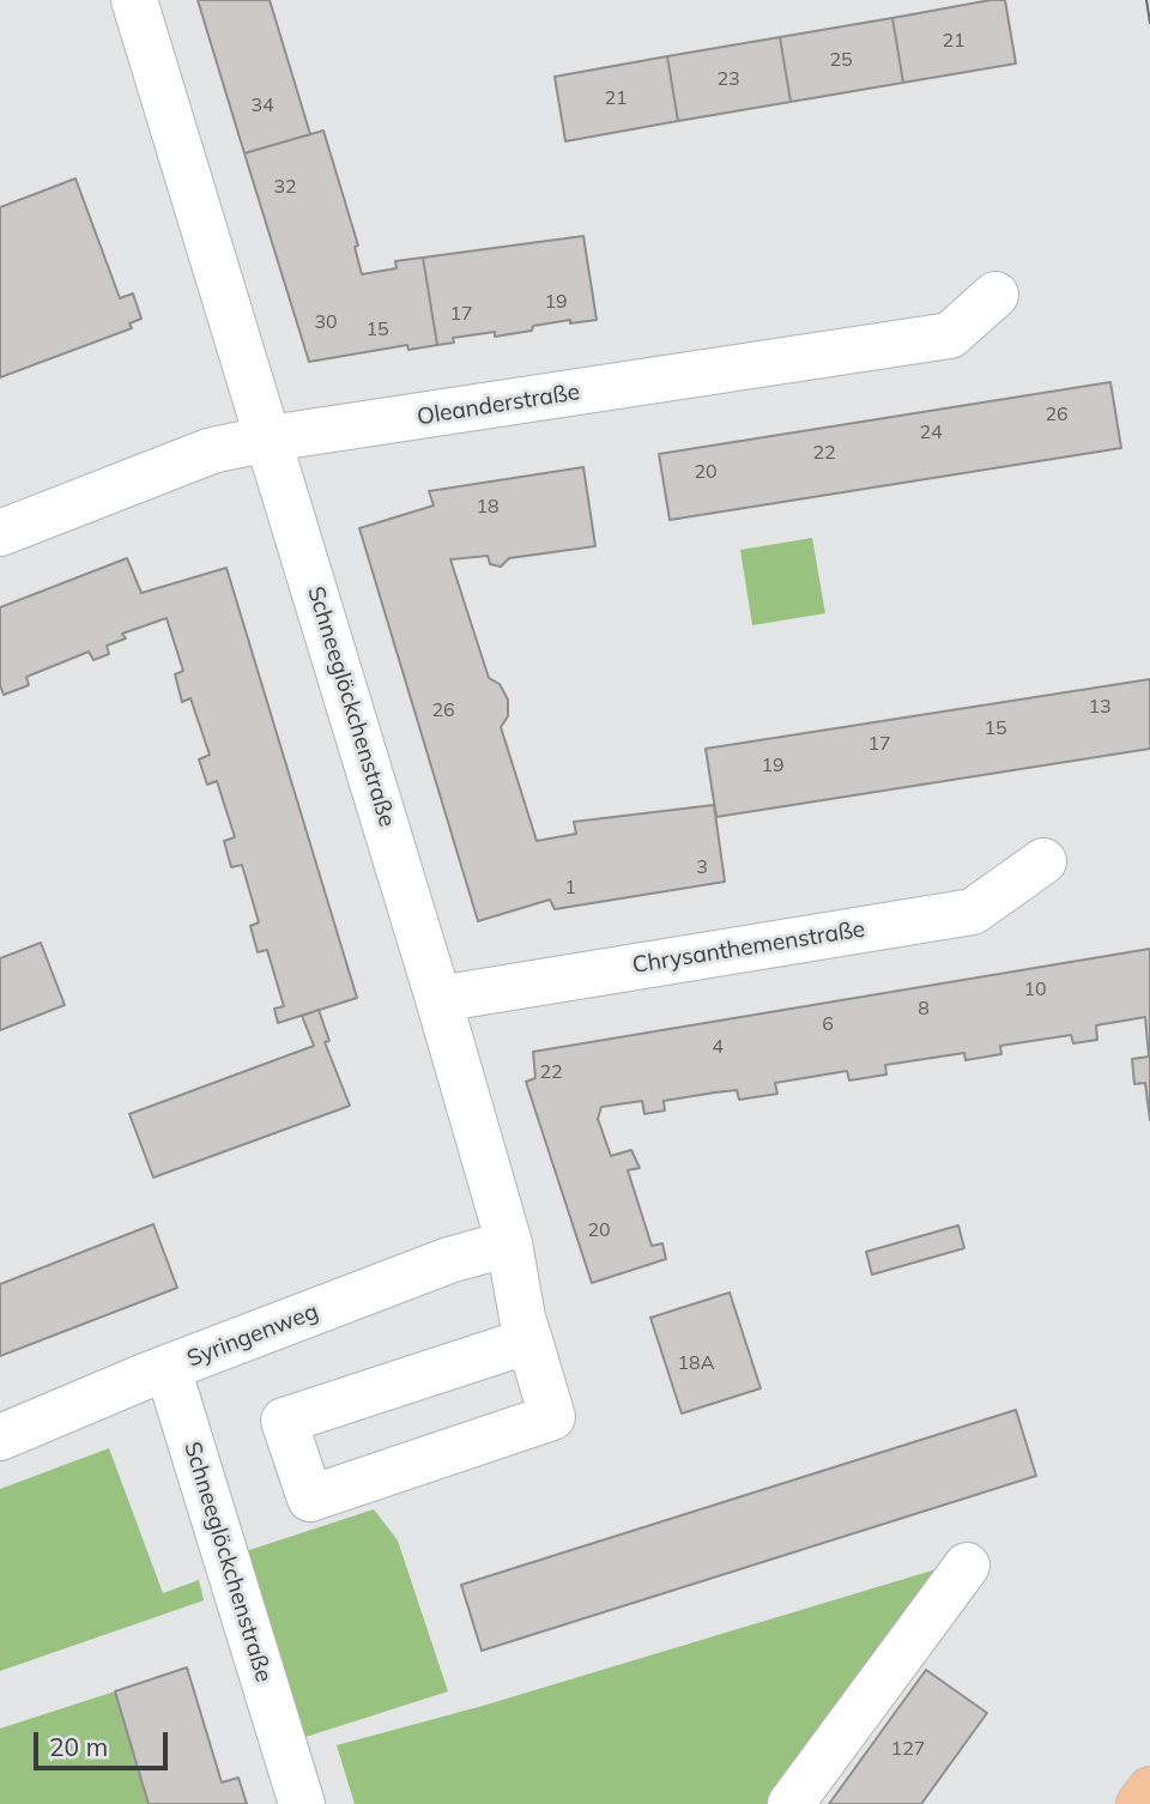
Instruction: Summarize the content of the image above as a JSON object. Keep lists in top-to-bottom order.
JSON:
{
  "streets": {
    "street": [
      "Oleanderstraße",
      "Schneeglöckchenstraße",
      "Chrysanthemenstraße",
      "Syringenweg"
    ]
  },
  "crossings": [
    ["Oleanderstraße", "Schneeglöckchenstraße"],
    ["Schneeglöckchenstraße", "Chrysanthemenstraße"],
    ["Schneeglöckchenstraße", "Syringenweg"]
  ],
  "house_numbers": [
    "21",
    "25",
    "23",
    "21",
    "34",
    "32",
    "19",
    "17",
    "30",
    "15",
    "26",
    "24",
    "22",
    "20",
    "18",
    "13",
    "26",
    "15",
    "17",
    "19",
    "3",
    "1",
    "10",
    "8",
    "6",
    "4",
    "22",
    "20",
    "18A",
    "127"
  ],
  "scale_bar": "20 m"
}
